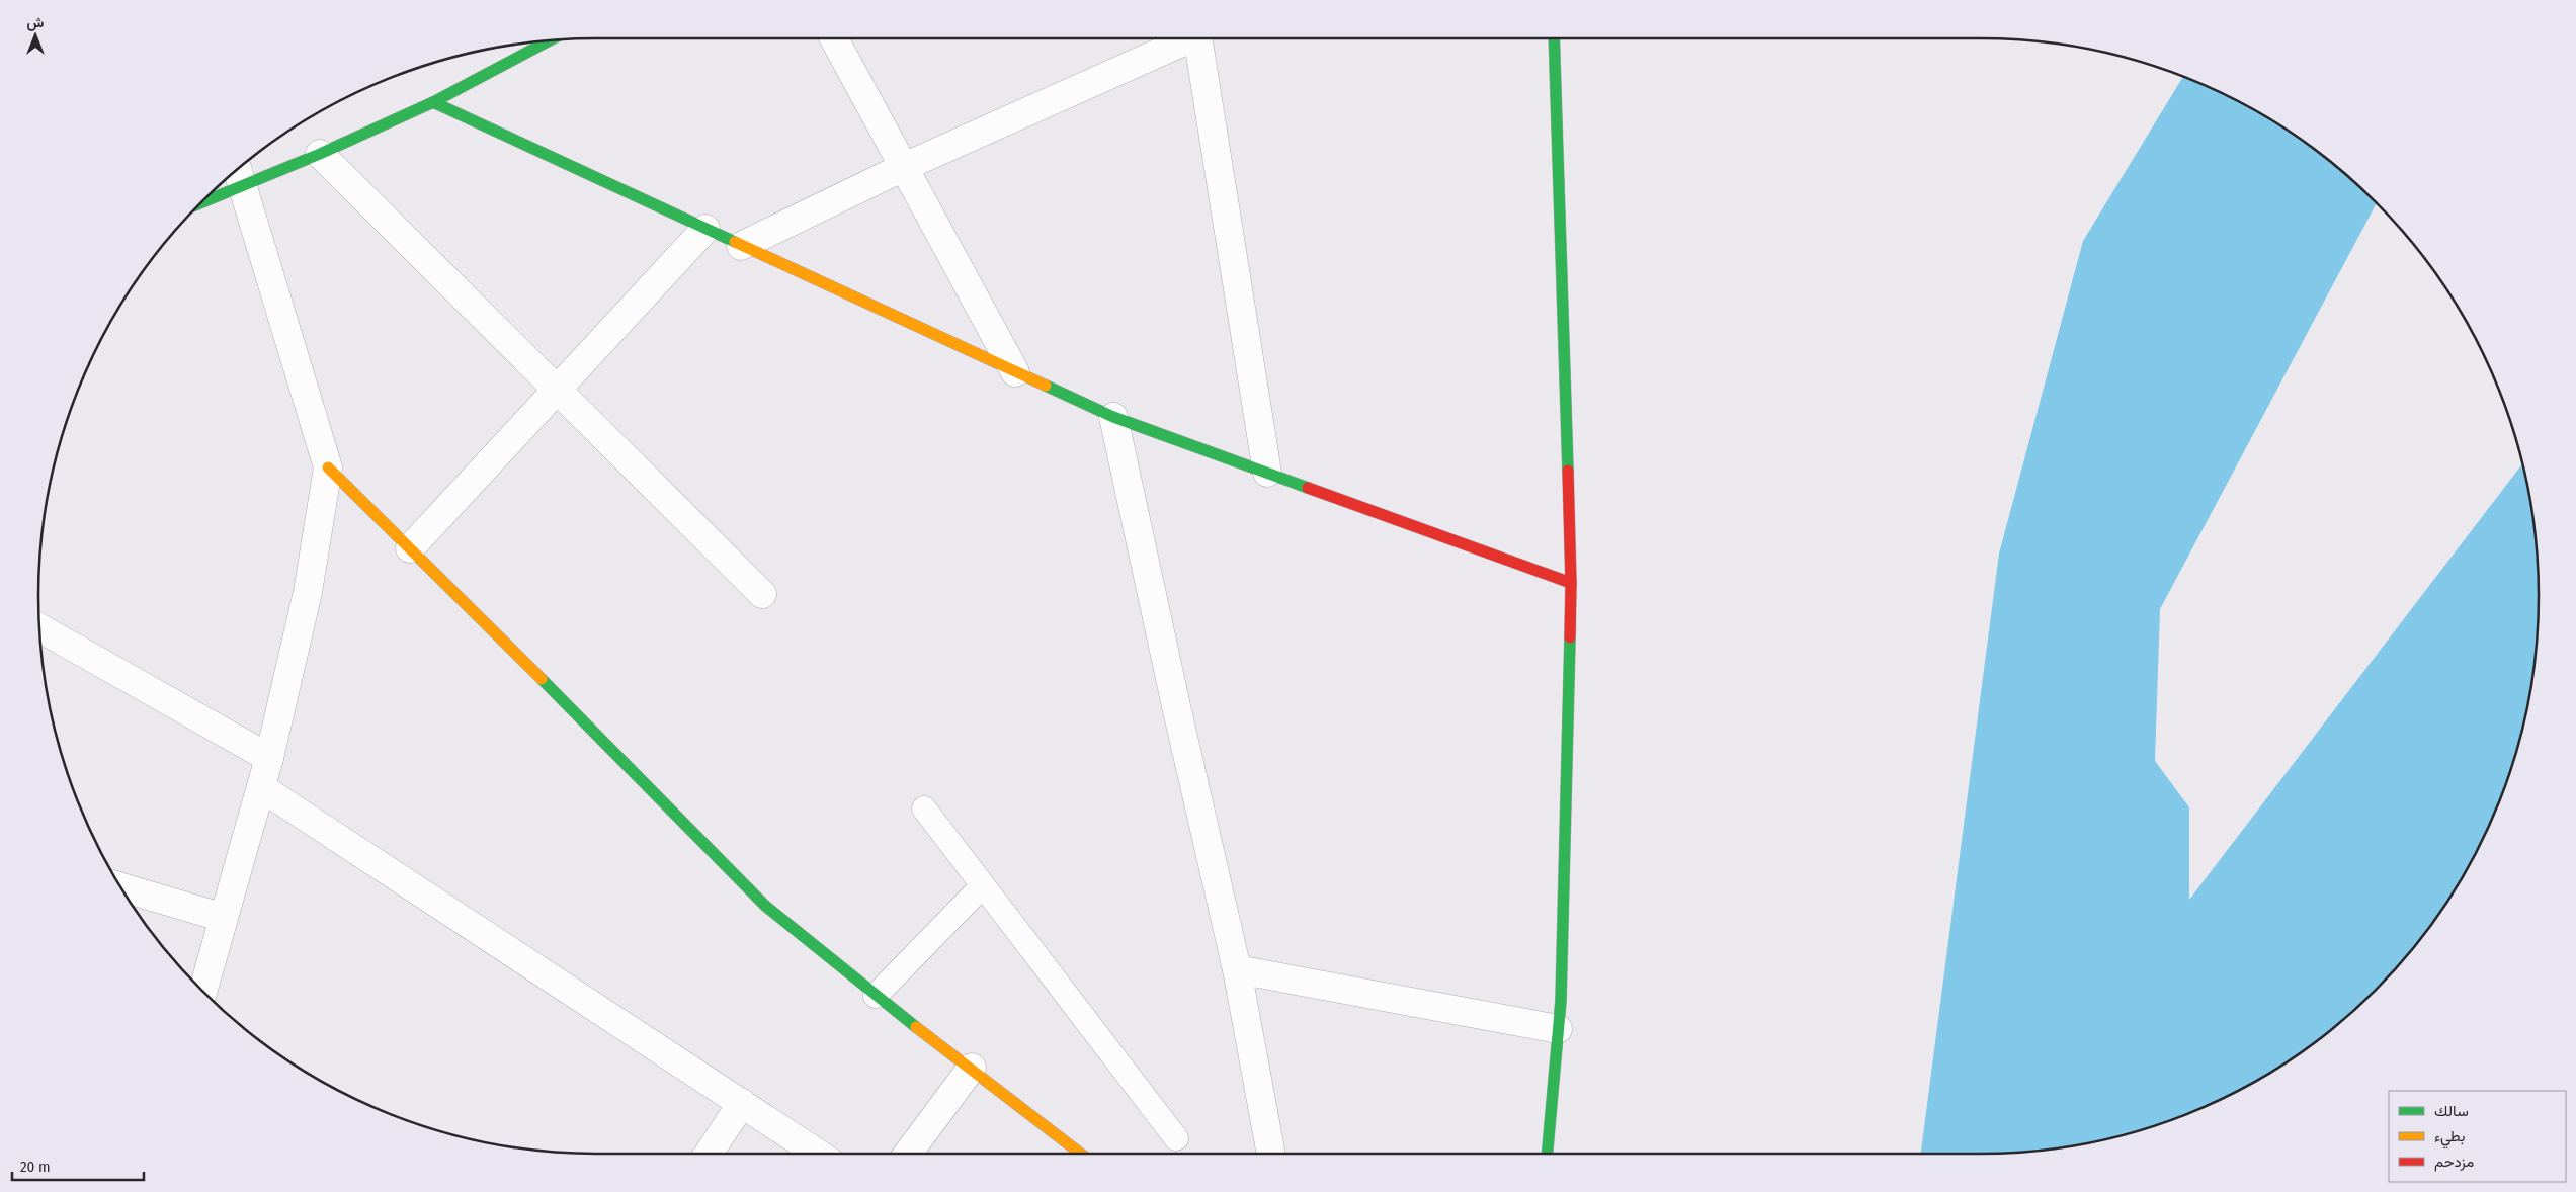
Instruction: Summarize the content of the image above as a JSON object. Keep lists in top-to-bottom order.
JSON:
{
  "legend": ["سالك", "بطيء", "مزدحم"],
  "scale_bar": "20 m",
  "north": "top"
}
